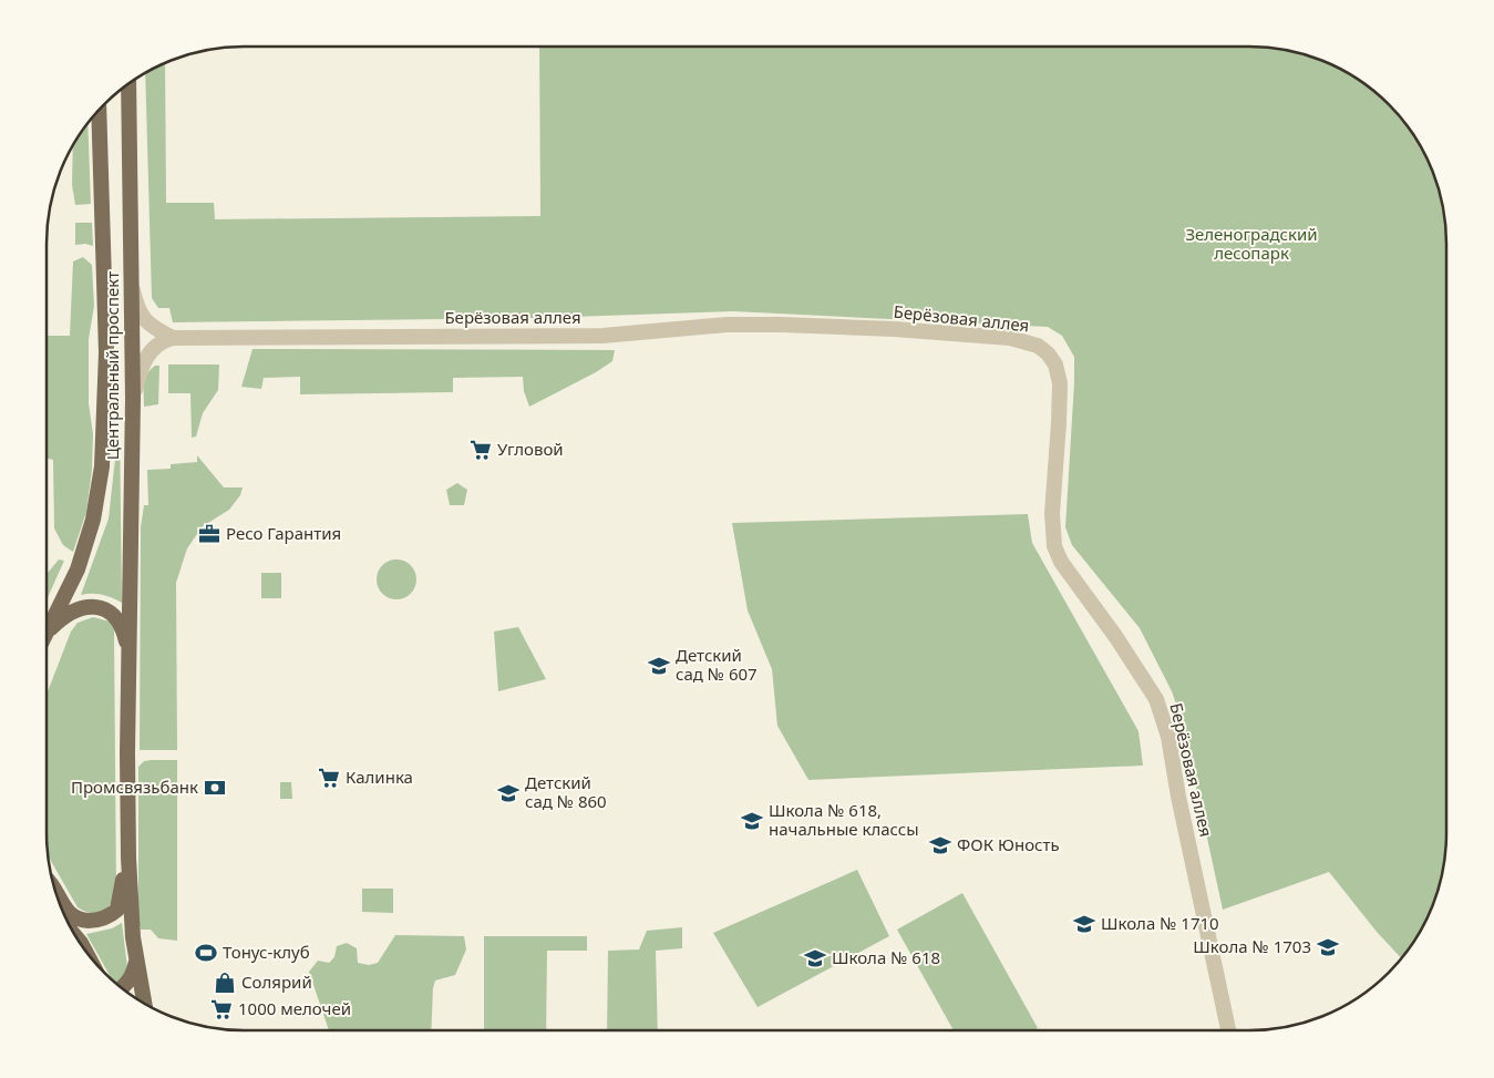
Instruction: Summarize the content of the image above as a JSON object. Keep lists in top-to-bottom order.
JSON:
{
  "streets": {
    "main road": ["Центральный проспект"],
    "street": ["Берёзовая аллея"]
  },
  "parks": ["Зеленоградский лесопарк"],
  "places": {
    "supermarket": ["Угловой", "Калинка", "1000 мелочей"],
    "office": ["Ресо Гарантия"],
    "school or university": [
      "Детский сад № 607",
      "Детский сад № 860",
      "Школа № 618, начальные классы",
      "ФОК Юность",
      "Школа № 1710",
      "Школа № 1703",
      "Школа № 618"
    ],
    "bank": ["Промсвязьбанк"],
    "sports": ["Тонус-клуб"],
    "shop": ["Солярий"]
  }
}
